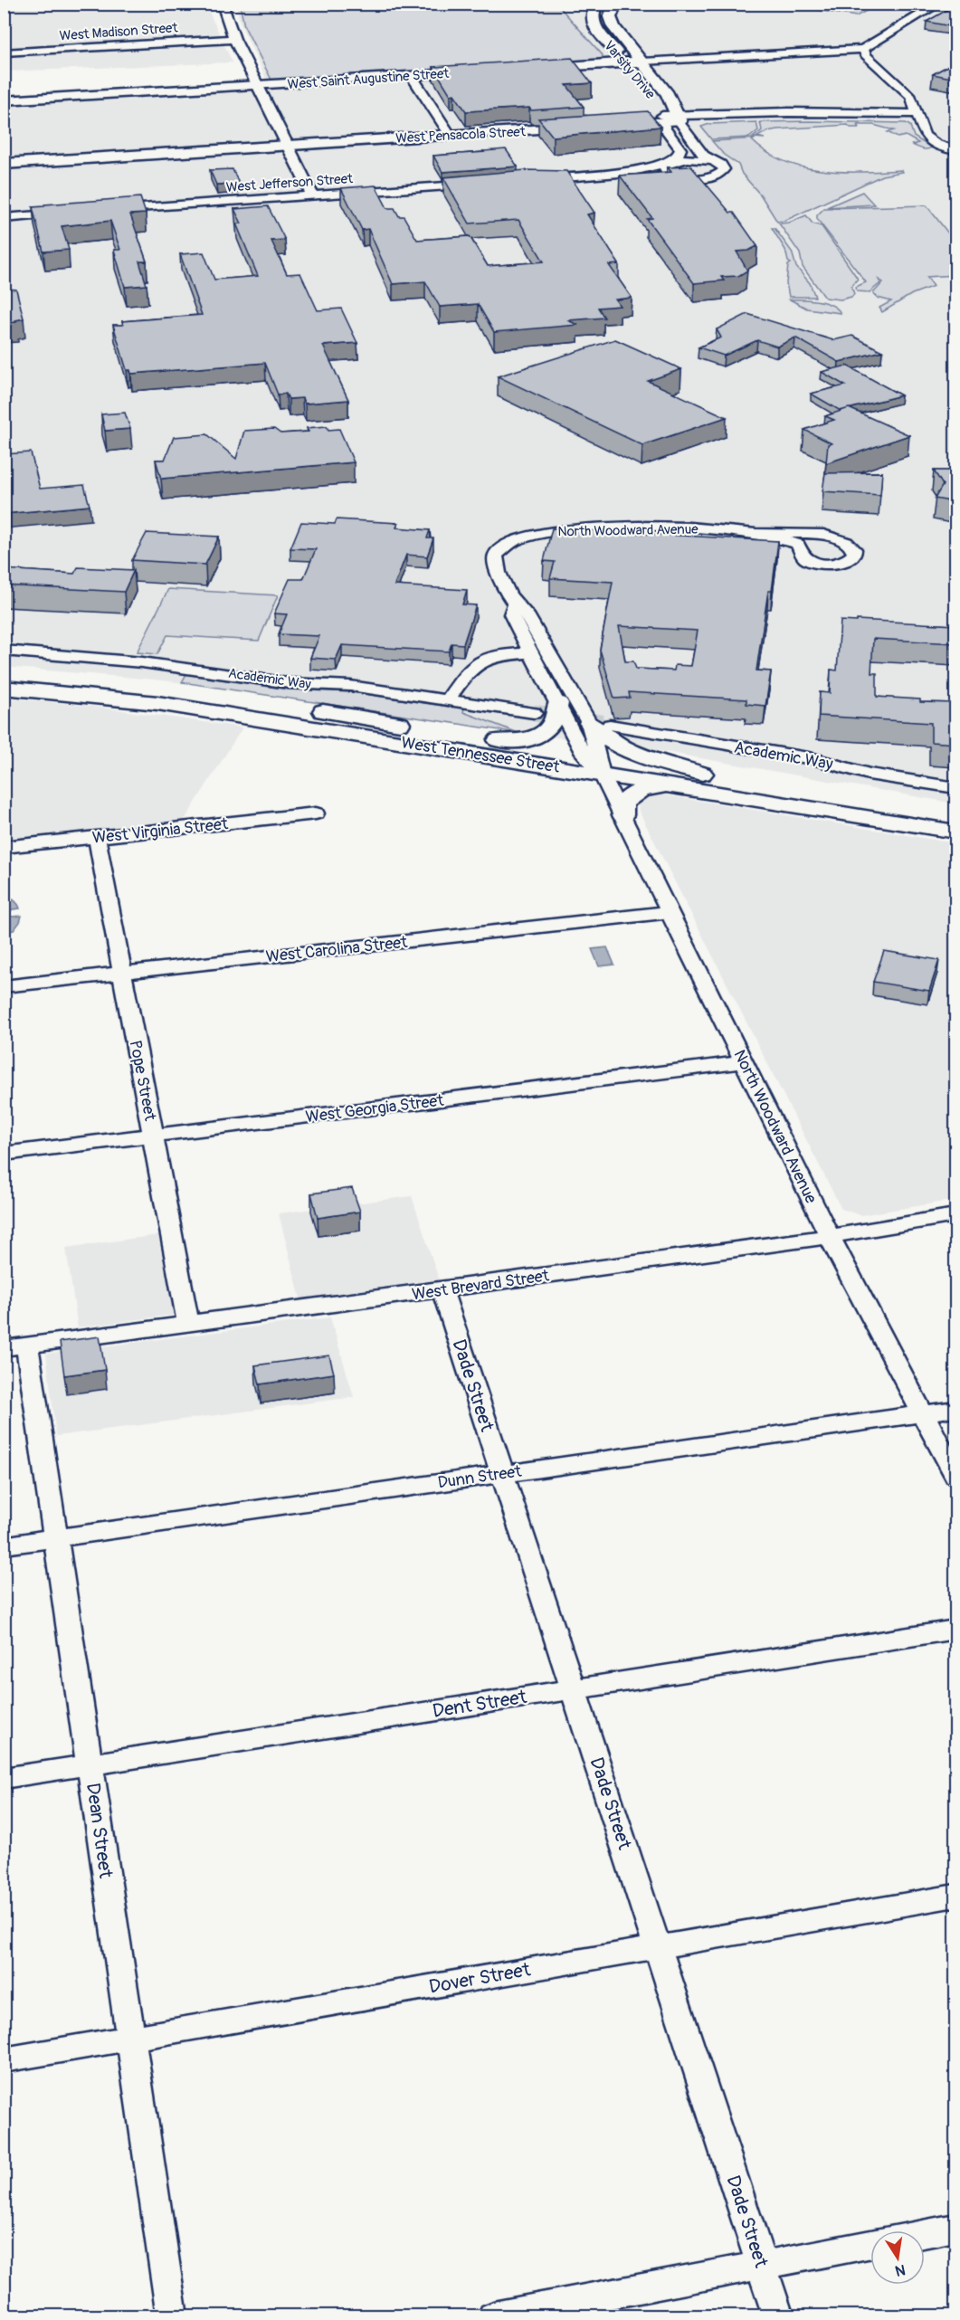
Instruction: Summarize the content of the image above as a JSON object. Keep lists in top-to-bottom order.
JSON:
{
  "streets": {
    "main road": [
      "Varsity Drive",
      "West Saint Augustine Street",
      "West Pensacola Street",
      "West Tennessee Street"
    ],
    "street": [
      "West Madison Street",
      "West Jefferson Street",
      "North Woodward Avenue",
      "Academic Way",
      "West Virginia Street",
      "West Carolina Street",
      "Pope Street",
      "West Georgia Street",
      "West Brevard Street",
      "Dade Street",
      "Dunn Street",
      "Dent Street",
      "Dean Street",
      "Dover Street"
    ]
  },
  "crossings": [
    ["Varsity Drive", "West Pensacola Street"],
    ["North Woodward Avenue", "West Tennessee Street"],
    ["North Woodward Avenue", "West Carolina Street"],
    ["North Woodward Avenue", "West Georgia Street"],
    ["North Woodward Avenue", "West Brevard Street"],
    ["North Woodward Avenue", "Dunn Street"],
    ["West Virginia Street", "Pope Street"],
    ["West Carolina Street", "Pope Street"],
    ["Pope Street", "West Georgia Street"],
    ["Pope Street", "West Brevard Street"],
    ["West Brevard Street", "Dade Street"],
    ["West Brevard Street", "Dean Street"],
    ["Dade Street", "Dunn Street"],
    ["Dade Street", "Dent Street"],
    ["Dade Street", "Dover Street"],
    ["Dunn Street", "Dean Street"],
    ["Dent Street", "Dean Street"],
    ["Dean Street", "Dover Street"]
  ],
  "north": "bottom"
}
